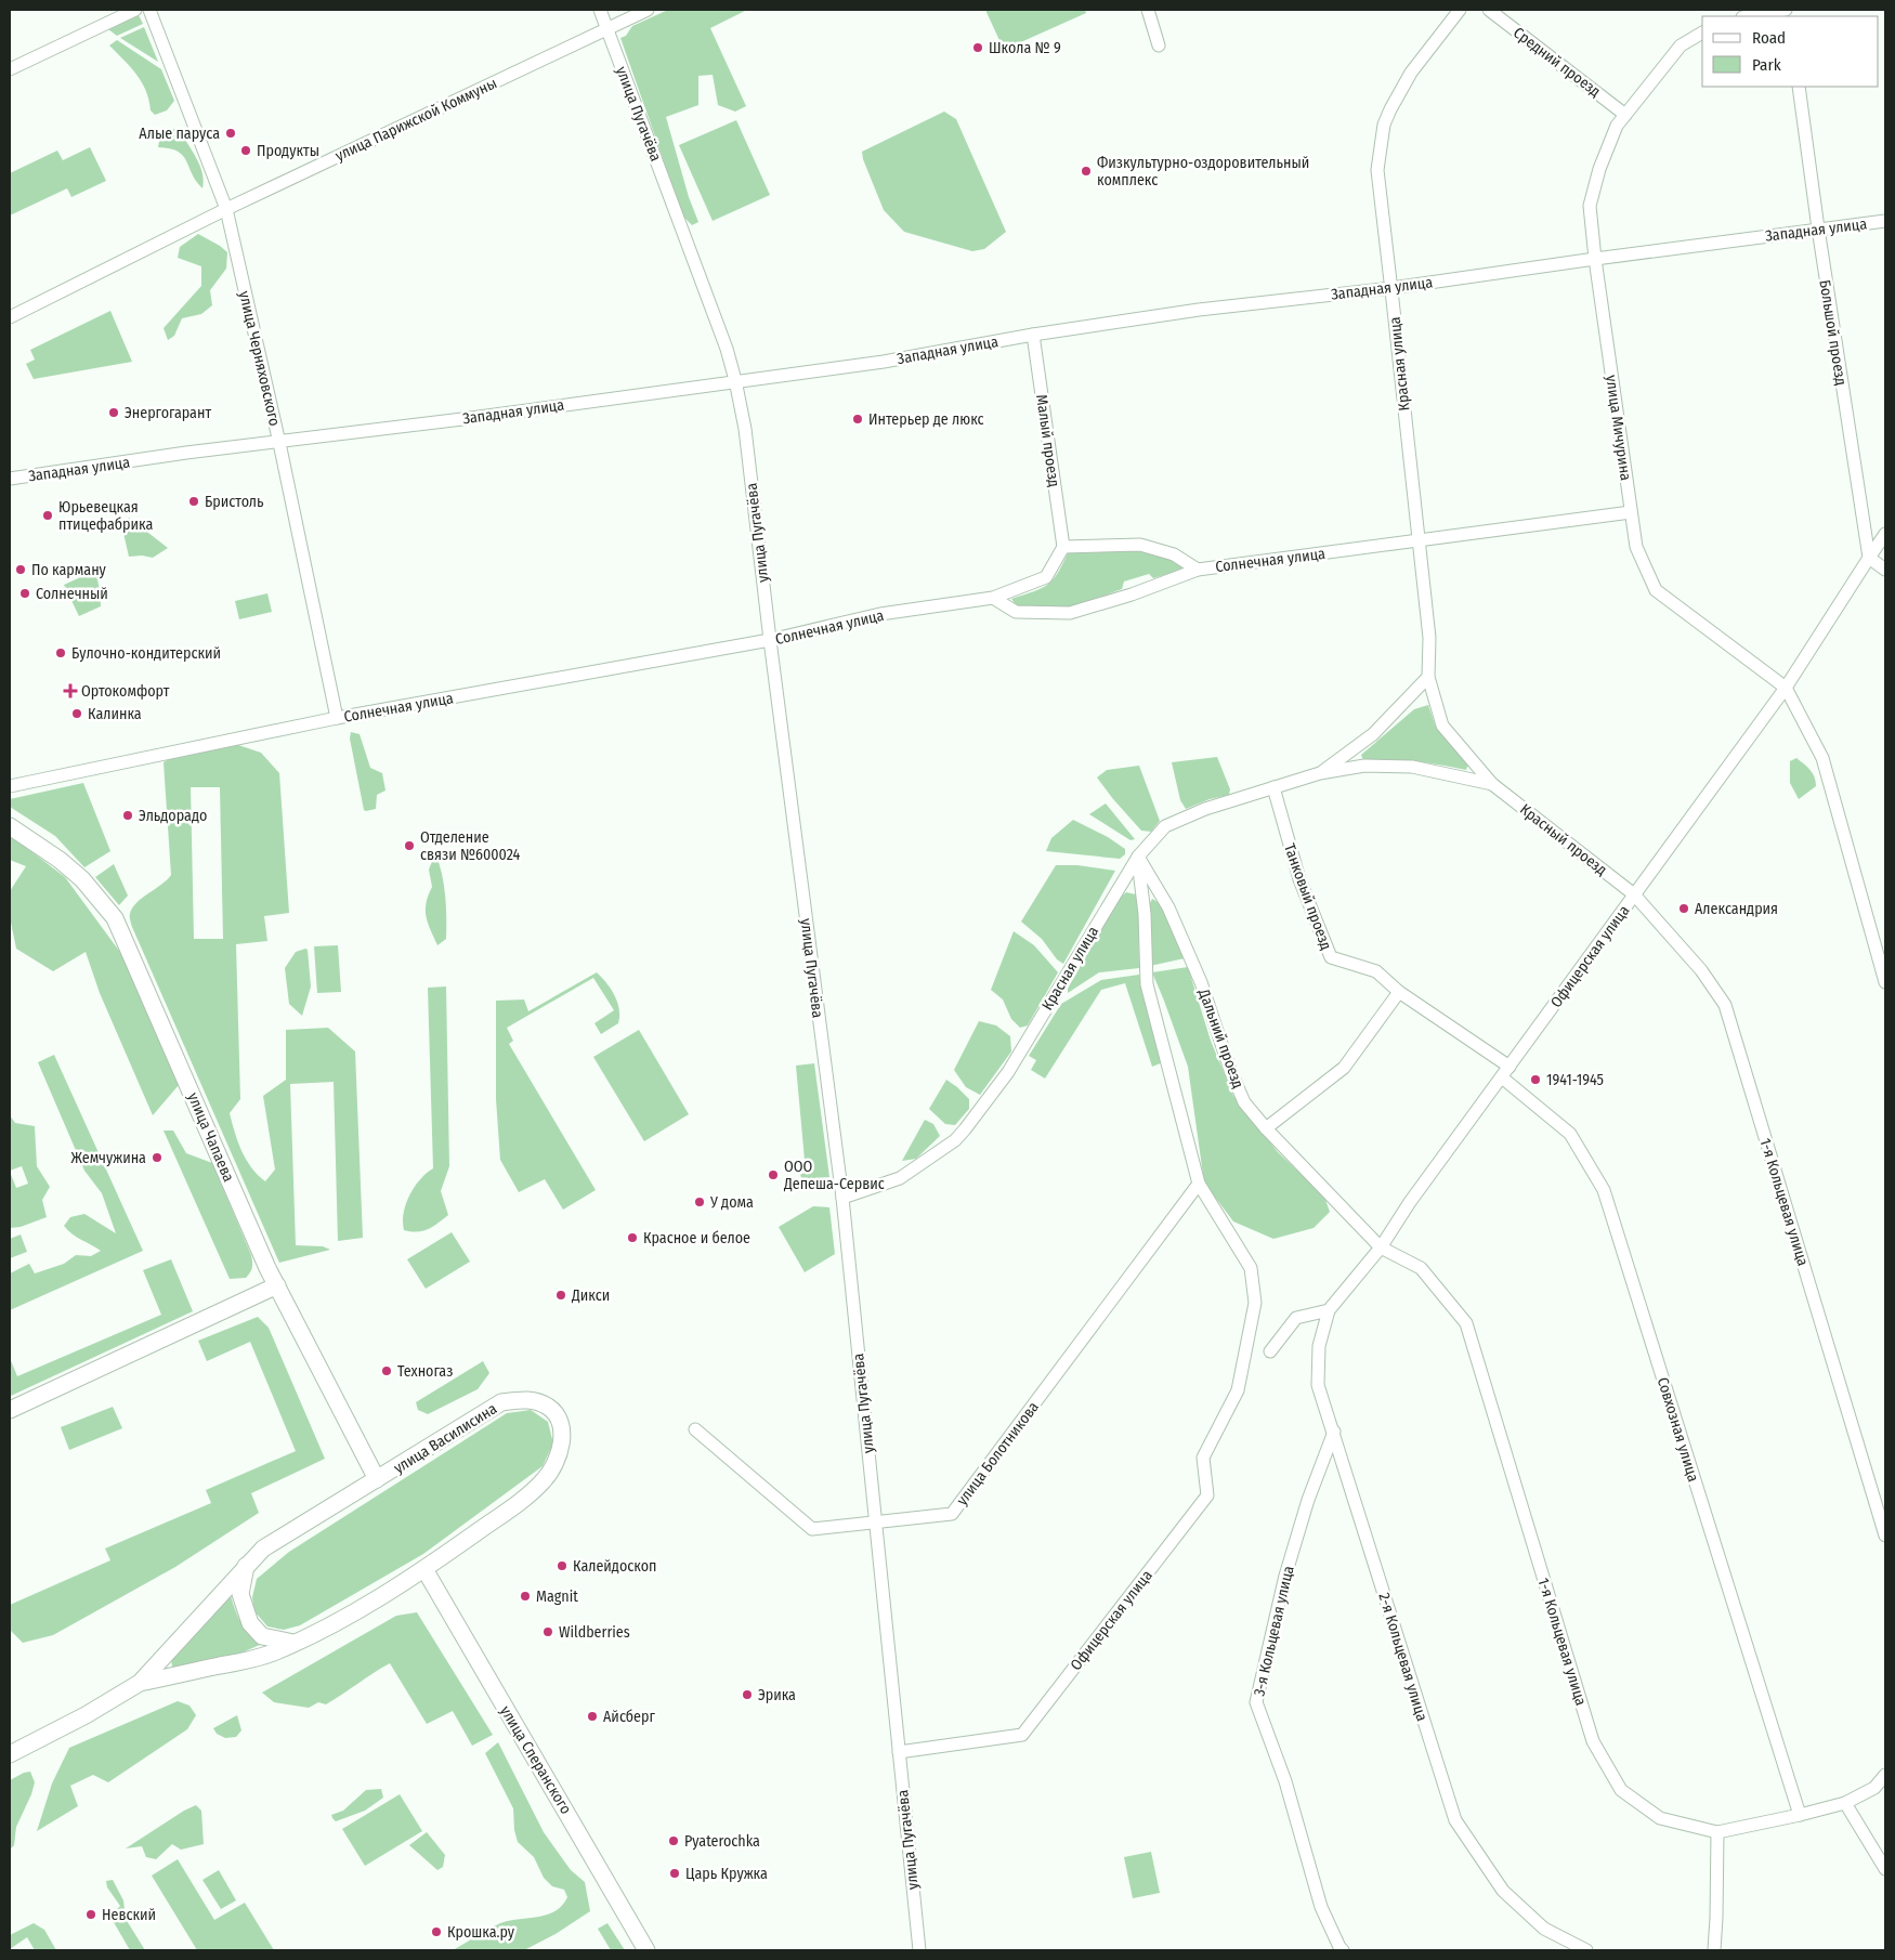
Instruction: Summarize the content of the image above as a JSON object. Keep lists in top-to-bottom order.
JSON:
{
  "streets": {
    "street": [
      "Средний проезд",
      "улица Пугачёва",
      "улица Парижской Коммуны",
      "Западная улица",
      "Большой проезд",
      "улица Черняховского",
      "Красная улица",
      "улица Мичурина",
      "Малый проезд",
      "Солнечная улица",
      "Красный проезд",
      "Танковый проезд",
      "Офицерская улица",
      "Дальний проезд",
      "улица Чапаева",
      "1-я Кольцевая улица",
      "Совхозная улица",
      "улица Василисина",
      "улица Болотникова",
      "3-я Кольцевая улица",
      "2-я Кольцевая улица",
      "улица Сперанского"
    ]
  },
  "crossings": [
    ["Средний проезд", "улица Мичурина"],
    ["улица Пугачёва", "улица Парижской Коммуны"],
    ["улица Пугачёва", "Западная улица"],
    ["улица Пугачёва", "Красная улица"],
    ["улица Пугачёва", "Солнечная улица"],
    ["улица Пугачёва", "Офицерская улица"],
    ["улица Пугачёва", "улица Болотникова"],
    ["улица Парижской Коммуны", "улица Черняховского"],
    ["Западная улица", "Большой проезд"],
    ["Западная улица", "улица Черняховского"],
    ["Западная улица", "Красная улица"],
    ["Западная улица", "улица Мичурина"],
    ["Западная улица", "Малый проезд"],
    ["Большой проезд", "Офицерская улица"],
    ["улица Черняховского", "Солнечная улица"],
    ["Красная улица", "Солнечная улица"],
    ["Красная улица", "Красный проезд"],
    ["Красная улица", "Танковый проезд"],
    ["Красная улица", "Офицерская улица"],
    ["Красная улица", "Дальний проезд"],
    ["улица Мичурина", "Солнечная улица"],
    ["улица Мичурина", "Офицерская улица"],
    ["Малый проезд", "Солнечная улица"],
    ["Красный проезд", "Офицерская улица"],
    ["Красный проезд", "1-я Кольцевая улица"],
    ["Танковый проезд", "Офицерская улица"],
    ["Офицерская улица", "Дальний проезд"],
    ["Офицерская улица", "1-я Кольцевая улица"],
    ["Офицерская улица", "Совхозная улица"],
    ["Офицерская улица", "улица Болотникова"],
    ["Офицерская улица", "2-я Кольцевая улица"],
    ["Дальний проезд", "1-я Кольцевая улица"],
    ["улица Чапаева", "улица Василисина"],
    ["1-я Кольцевая улица", "Совхозная улица"],
    ["улица Василисина", "улица Сперанского"],
    ["3-я Кольцевая улица", "2-я Кольцевая улица"]
  ],
  "places": {
    "other": [
      "Школа № 9",
      "Алые паруса",
      "Продукты",
      "Физкультурно-оздоровительный комплекс",
      "Энергогарант",
      "Интерьер де люкс",
      "Бристоль",
      "Юрьевецкая птицефабрика",
      "По карману",
      "Солнечный",
      "Булочно-кондитерский",
      "Калинка",
      "Эльдорадо",
      "Отделение связи №600024",
      "Александрия",
      "1941-1945",
      "Жемчужина",
      "ООО Депеша-Сервис",
      "У дома",
      "Красное и белое",
      "Дикси",
      "Техногаз",
      "Калейдоскоп",
      "Magnit",
      "Wildberries",
      "Эрика",
      "Айсберг",
      "Pyaterochka",
      "Царь Кружка",
      "Невский",
      "Крошка.ру"
    ],
    "health": ["Ортокомфорт"]
  },
  "legend": ["Road", "Park"]
}
